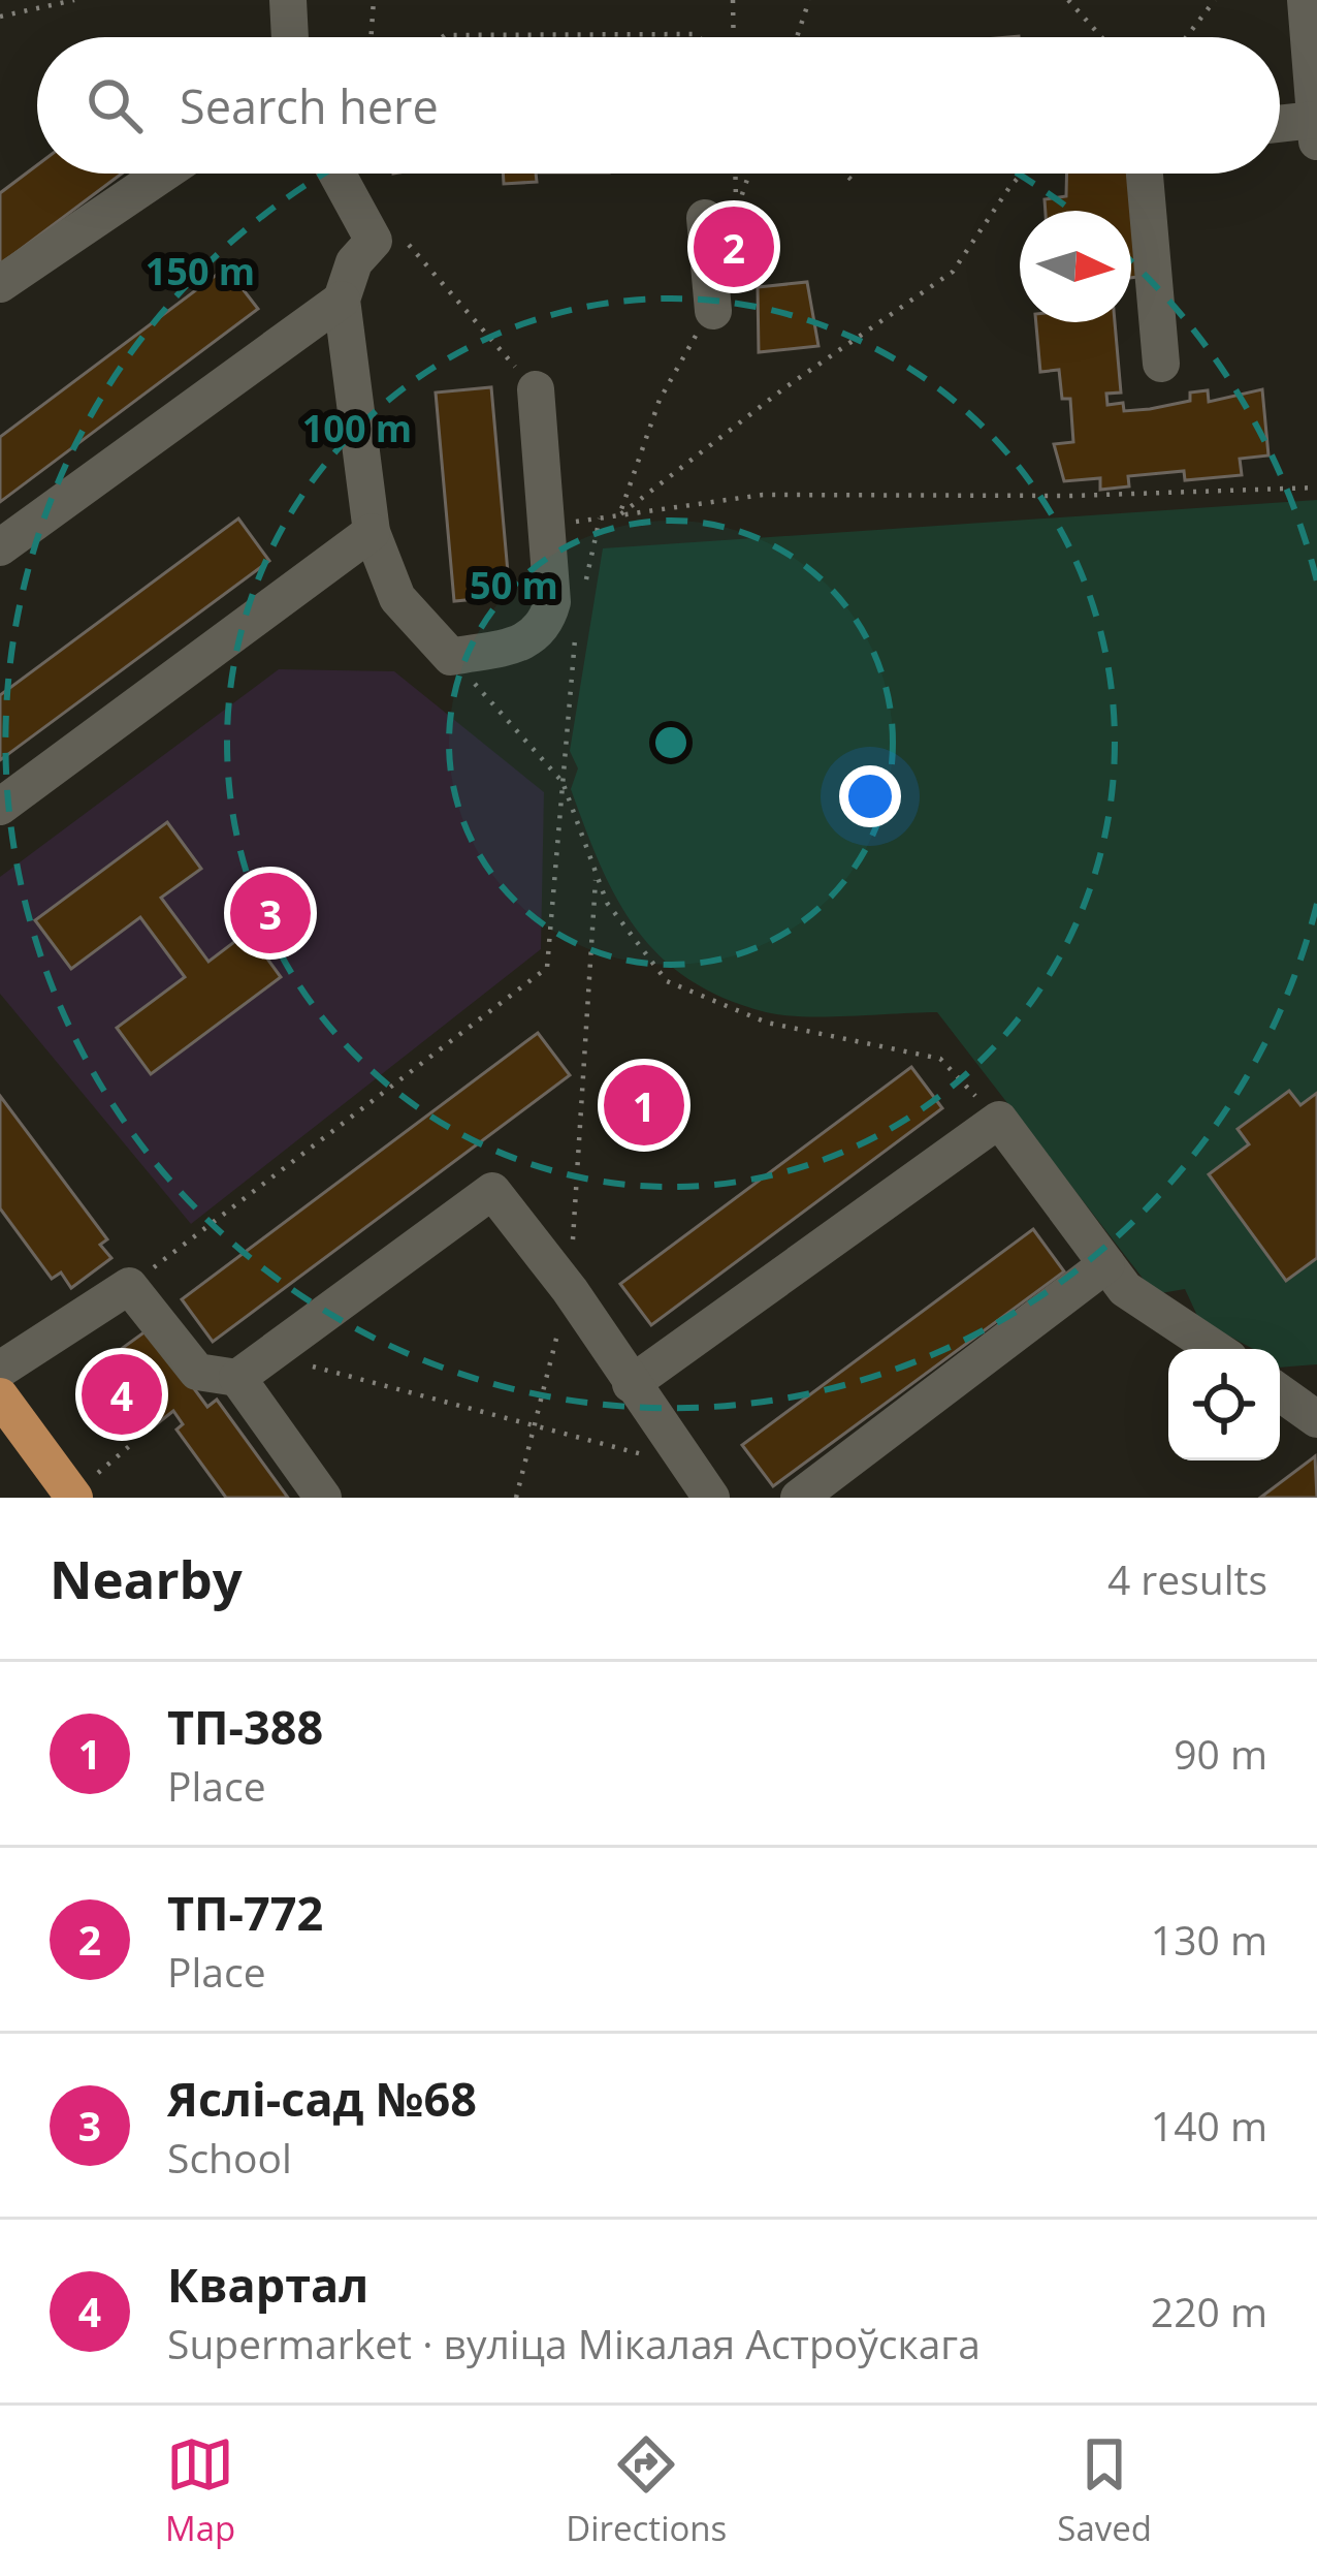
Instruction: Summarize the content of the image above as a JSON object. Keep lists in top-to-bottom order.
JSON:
{
  "north": "right",
  "page": {
    "search": "Search here",
    "pins": [
      "2",
      "3",
      "1",
      "4"
    ],
    "heading": ["Nearby", "4 results"],
    "list": [
      {
        "mark": "1",
        "name": "ТП-388",
        "note": "Place",
        "value": "90 m"
      },
      {
        "mark": "2",
        "name": "ТП-772",
        "note": "Place",
        "value": "130 m"
      },
      {
        "mark": "3",
        "name": "Яслі-сад №68",
        "note": "School",
        "value": "140 m"
      },
      {
        "mark": "4",
        "name": "Квартал",
        "note": "Supermarket · вуліца Мікалая Астроўскага",
        "value": "220 m"
      }
    ],
    "nav": ["Map", "Directions", "Saved"]
  },
  "rings": ["150 m", "100 m", "50 m"]
}
